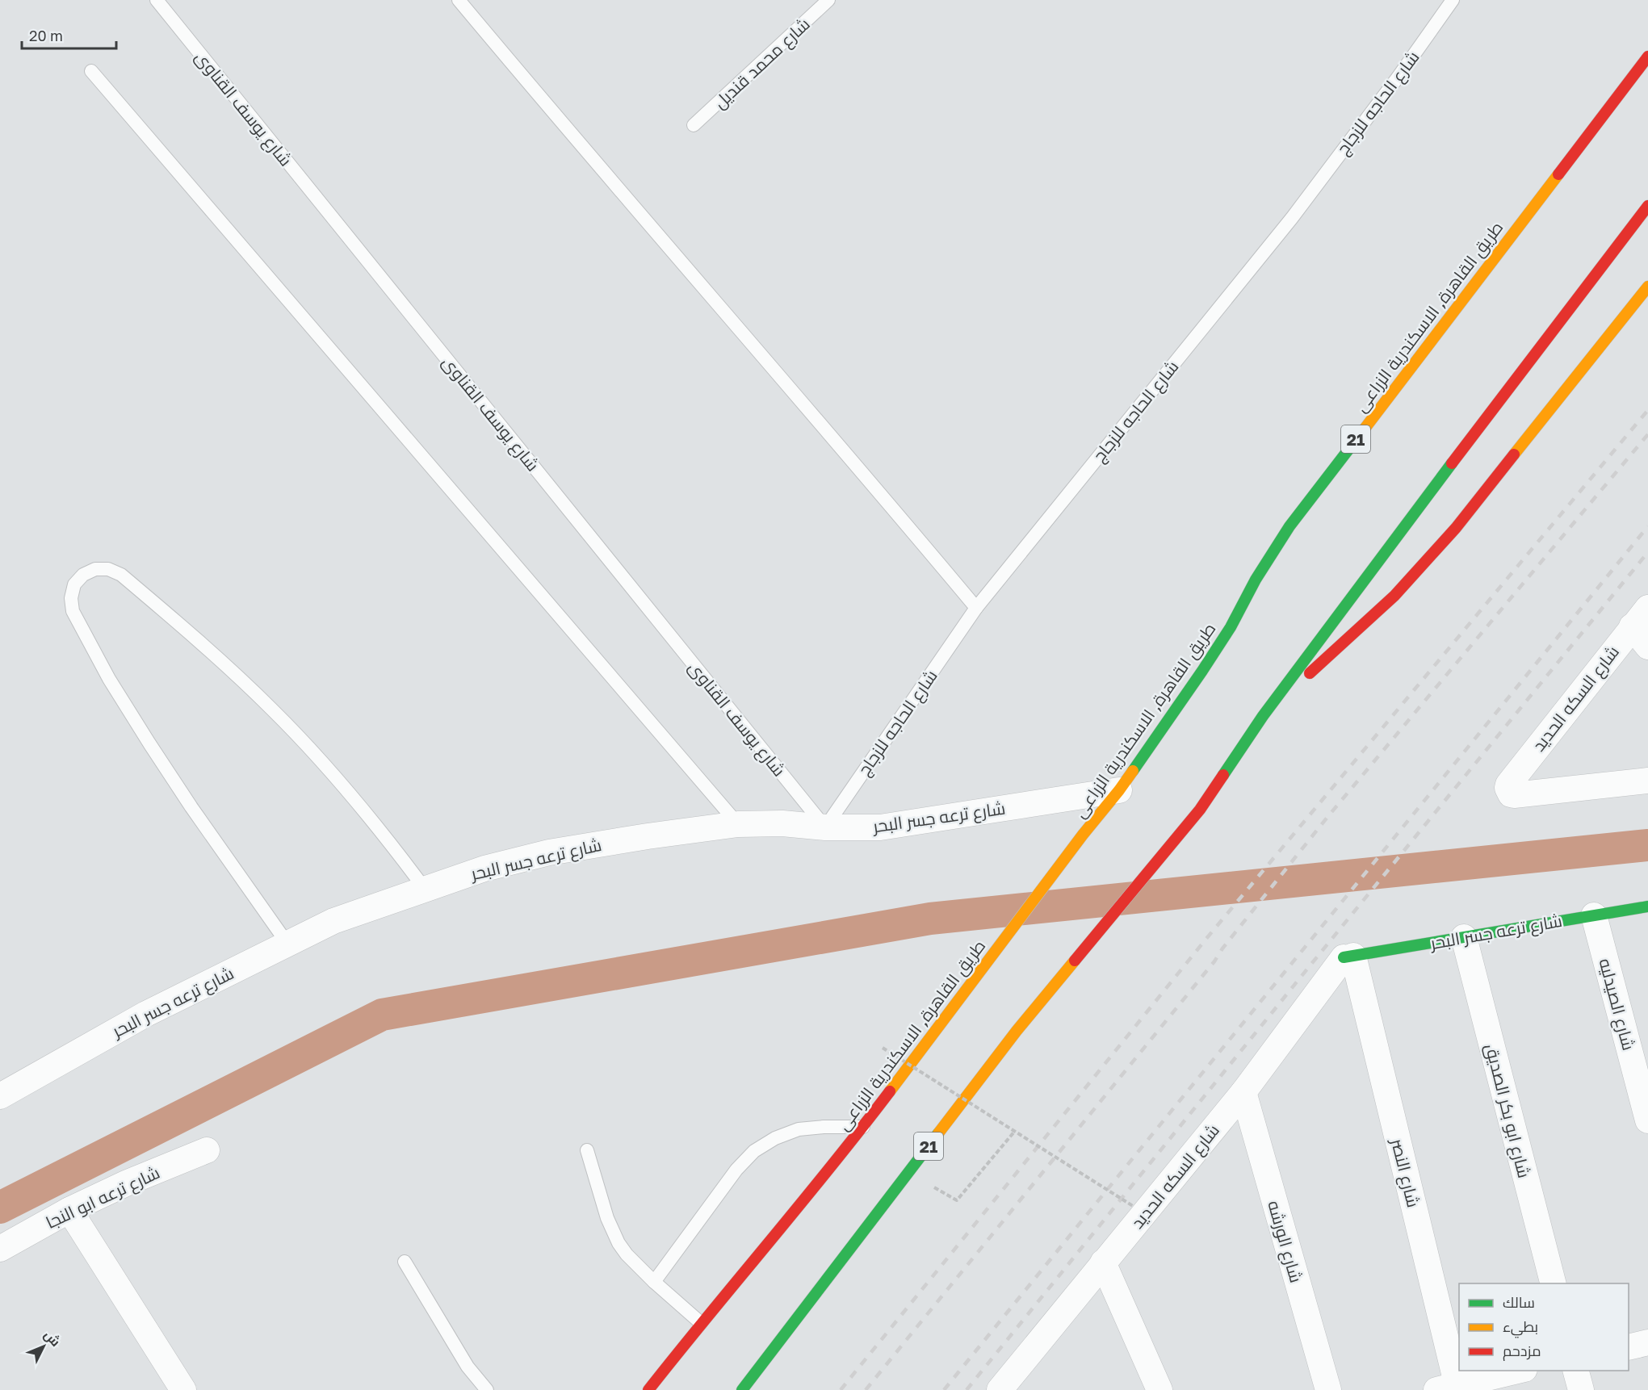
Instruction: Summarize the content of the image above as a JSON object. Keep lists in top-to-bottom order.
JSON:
{
  "streets": {
    "main road": ["طريق القاهرة, الاسكندرية الزراعى", "21", "شارع ترعه جسر البحر"],
    "street": [
      "شارع السكه الحديد",
      "شارع الصيدليه",
      "شارع ابو بكر الصديق",
      "شارع النصر",
      "شارع ترعه ابو النجا",
      "شارع الورشه"
    ],
    "lane": ["شارع محمد قنديل", "شارع الحاجه للزجاج", "شارع يوسف القناوى"]
  },
  "crossings": [
    ["شارع الحاجه للزجاج", "شارع يوسف القناوى"],
    ["شارع الحاجه للزجاج", "شارع ترعه جسر البحر"],
    ["شارع يوسف القناوى", "شارع ترعه جسر البحر"],
    ["طريق القاهرة, الاسكندرية الزراعى", "شارع ترعه جسر البحر"],
    ["شارع السكه الحديد", "شارع ترعه جسر البحر"],
    ["شارع السكه الحديد", "شارع النصر"],
    ["شارع السكه الحديد", "شارع الورشه"],
    ["شارع ترعه جسر البحر", "شارع الصيدليه"],
    ["شارع ترعه جسر البحر", "شارع ابو بكر الصديق"],
    ["شارع ترعه جسر البحر", "شارع النصر"]
  ],
  "legend": ["سالك", "بطيء", "مزدحم"],
  "scale_bar": "20 m",
  "north": "top right"
}
